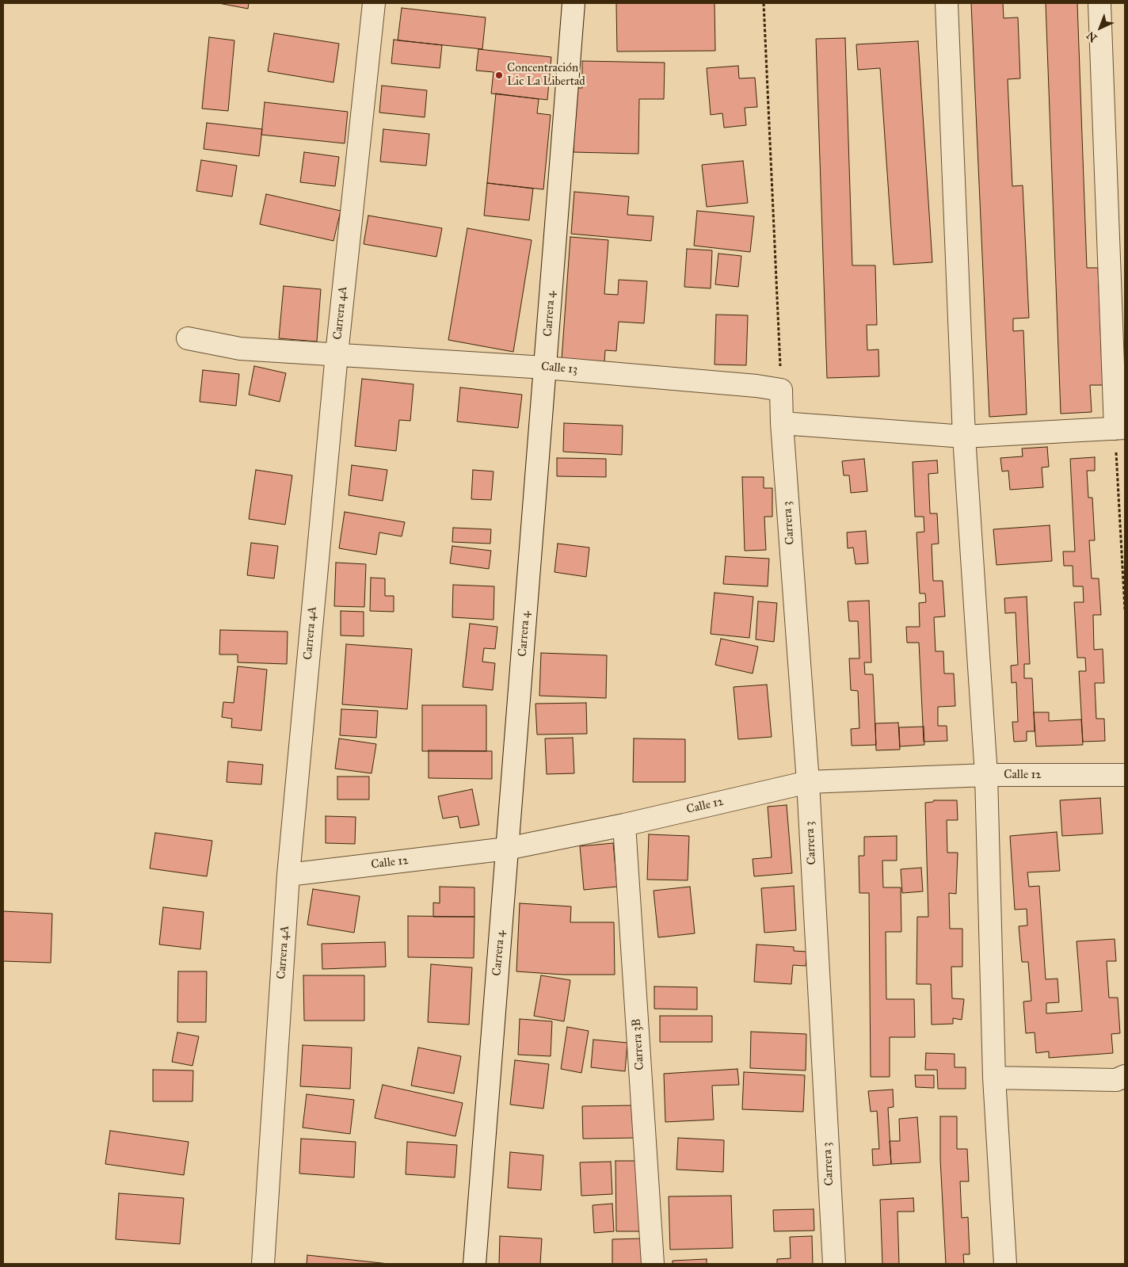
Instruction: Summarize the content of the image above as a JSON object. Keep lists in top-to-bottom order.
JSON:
{
  "streets": {
    "street": [
      "Carrera 4A",
      "Carrera 4",
      "Calle 13",
      "Carrera 3",
      "Calle 12",
      "Carrera 3B"
    ]
  },
  "crossings": [
    ["Carrera 4A", "Calle 13"],
    ["Carrera 4A", "Calle 12"],
    ["Carrera 4", "Calle 13"],
    ["Carrera 4", "Calle 12"],
    ["Calle 13", "Carrera 3"],
    ["Carrera 3", "Calle 12"],
    ["Calle 12", "Carrera 3B"]
  ],
  "places": ["Concentración Lic La Libertad"],
  "north": "bottom left"
}
